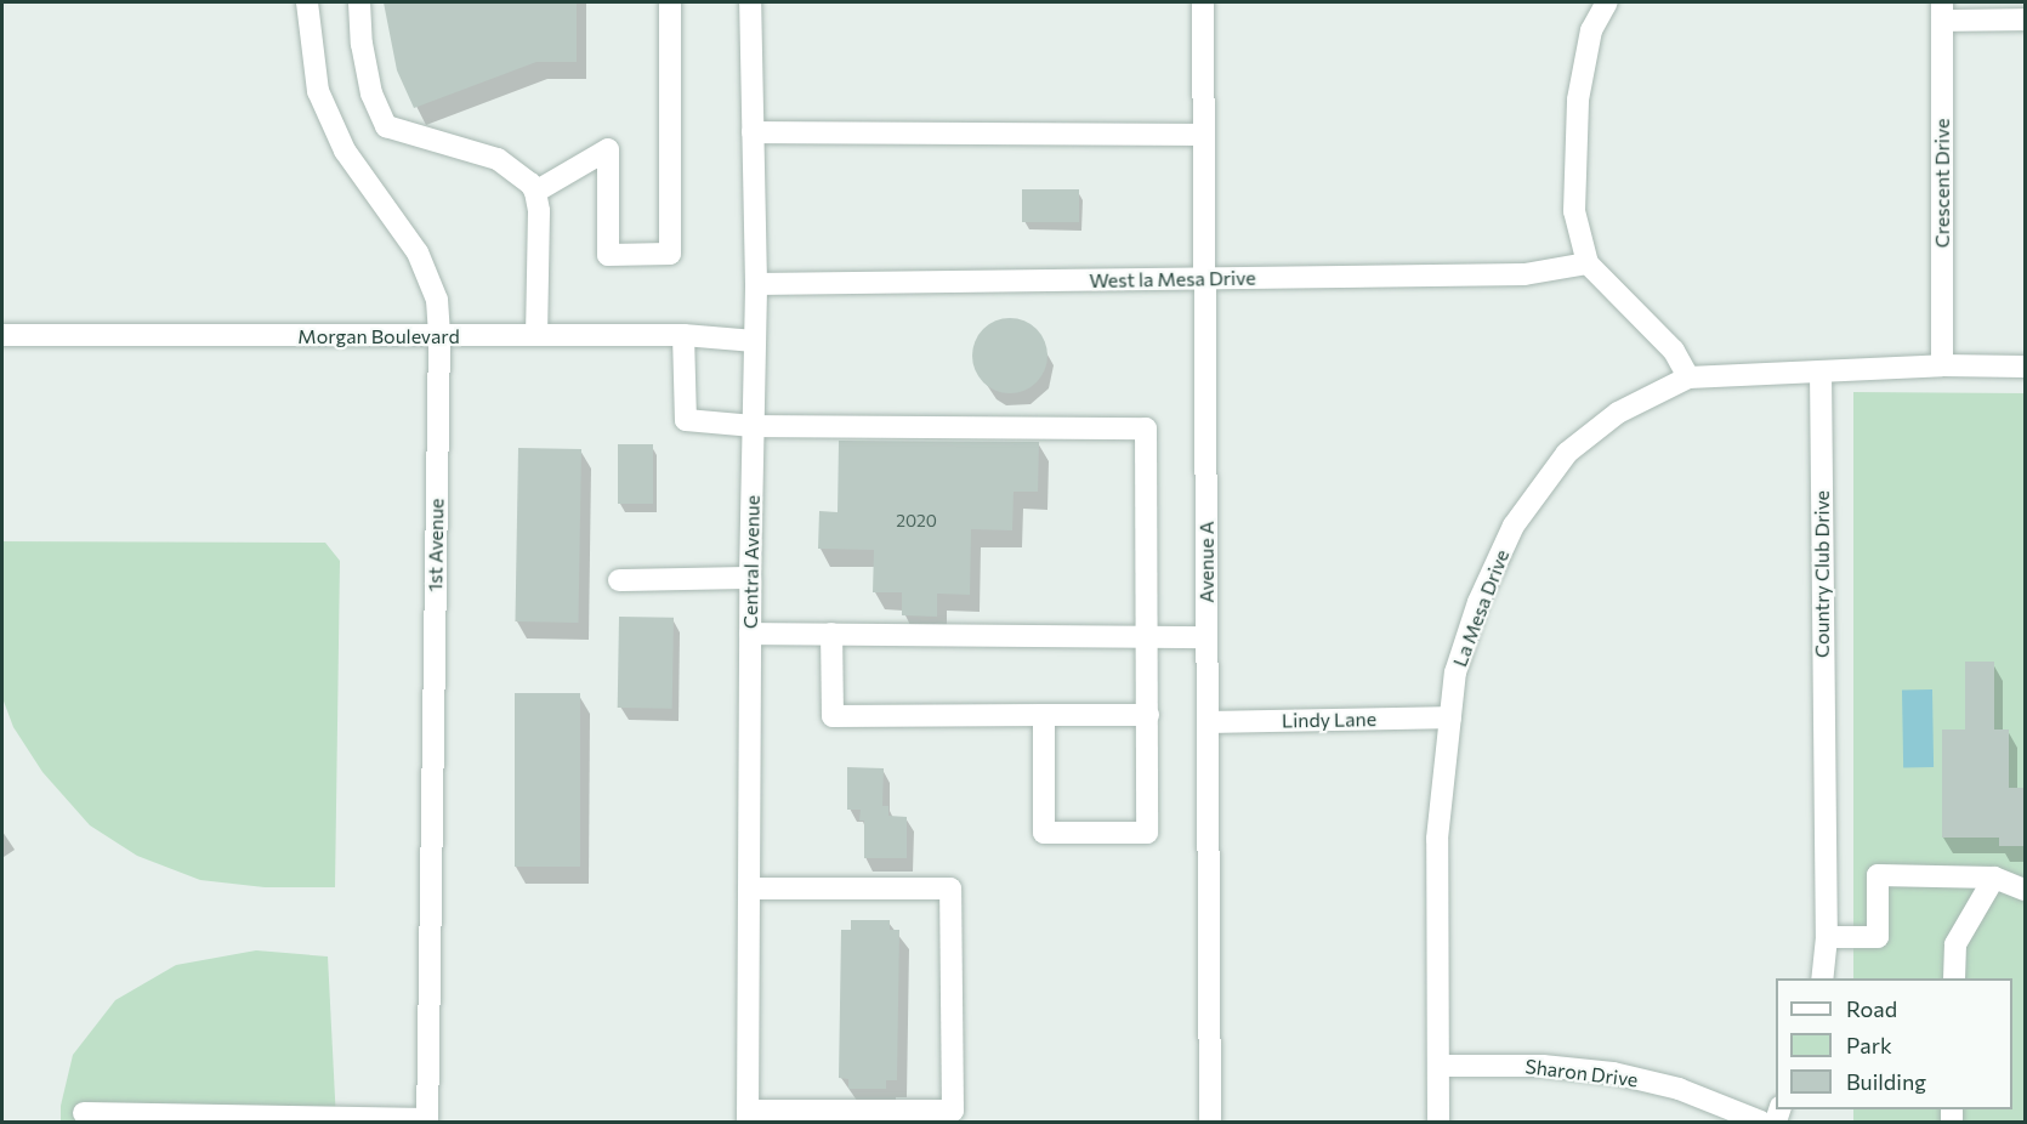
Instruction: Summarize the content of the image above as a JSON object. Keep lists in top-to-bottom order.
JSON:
{
  "streets": {
    "street": [
      "Crescent Drive",
      "West la Mesa Drive",
      "Morgan Boulevard",
      "1st Avenue",
      "Central Avenue",
      "Avenue A",
      "Country Club Drive",
      "La Mesa Drive",
      "Lindy Lane",
      "Sharon Drive"
    ]
  },
  "crossings": [
    ["West la Mesa Drive", "Central Avenue"],
    ["West la Mesa Drive", "Avenue A"],
    ["Morgan Boulevard", "1st Avenue"],
    ["Morgan Boulevard", "Central Avenue"],
    ["Avenue A", "Lindy Lane"],
    ["La Mesa Drive", "Lindy Lane"],
    ["La Mesa Drive", "Sharon Drive"]
  ],
  "house_numbers": ["2020"],
  "legend": ["Road", "Park", "Building"]
}
